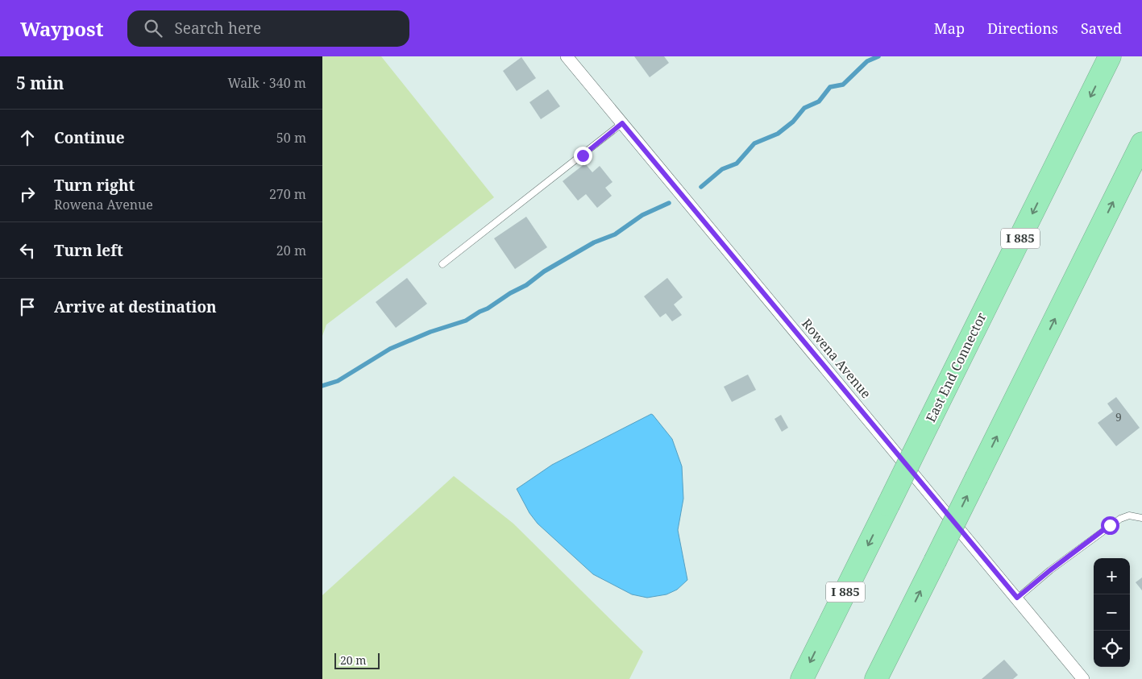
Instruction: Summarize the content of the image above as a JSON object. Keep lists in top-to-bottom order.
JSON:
{
  "streets": {
    "highway": ["I 885", "East End Connector"],
    "street": ["Rowena Avenue"]
  },
  "house_numbers": ["9"],
  "scale_bar": "20 m",
  "page": {
    "header": "Waypost",
    "search": "Search here",
    "nav": ["Map", "Directions", "Saved"],
    "heading": ["5 min", "Walk · 340 m"],
    "list": [
      ["Continue", "50 m"],
      ["Turn right", "Rowena Avenue", "270 m"],
      ["Turn left", "20 m"],
      "Arrive at destination"
    ],
    "map_buttons": ["+", "−"],
    "scale": "20 m"
  }
}
